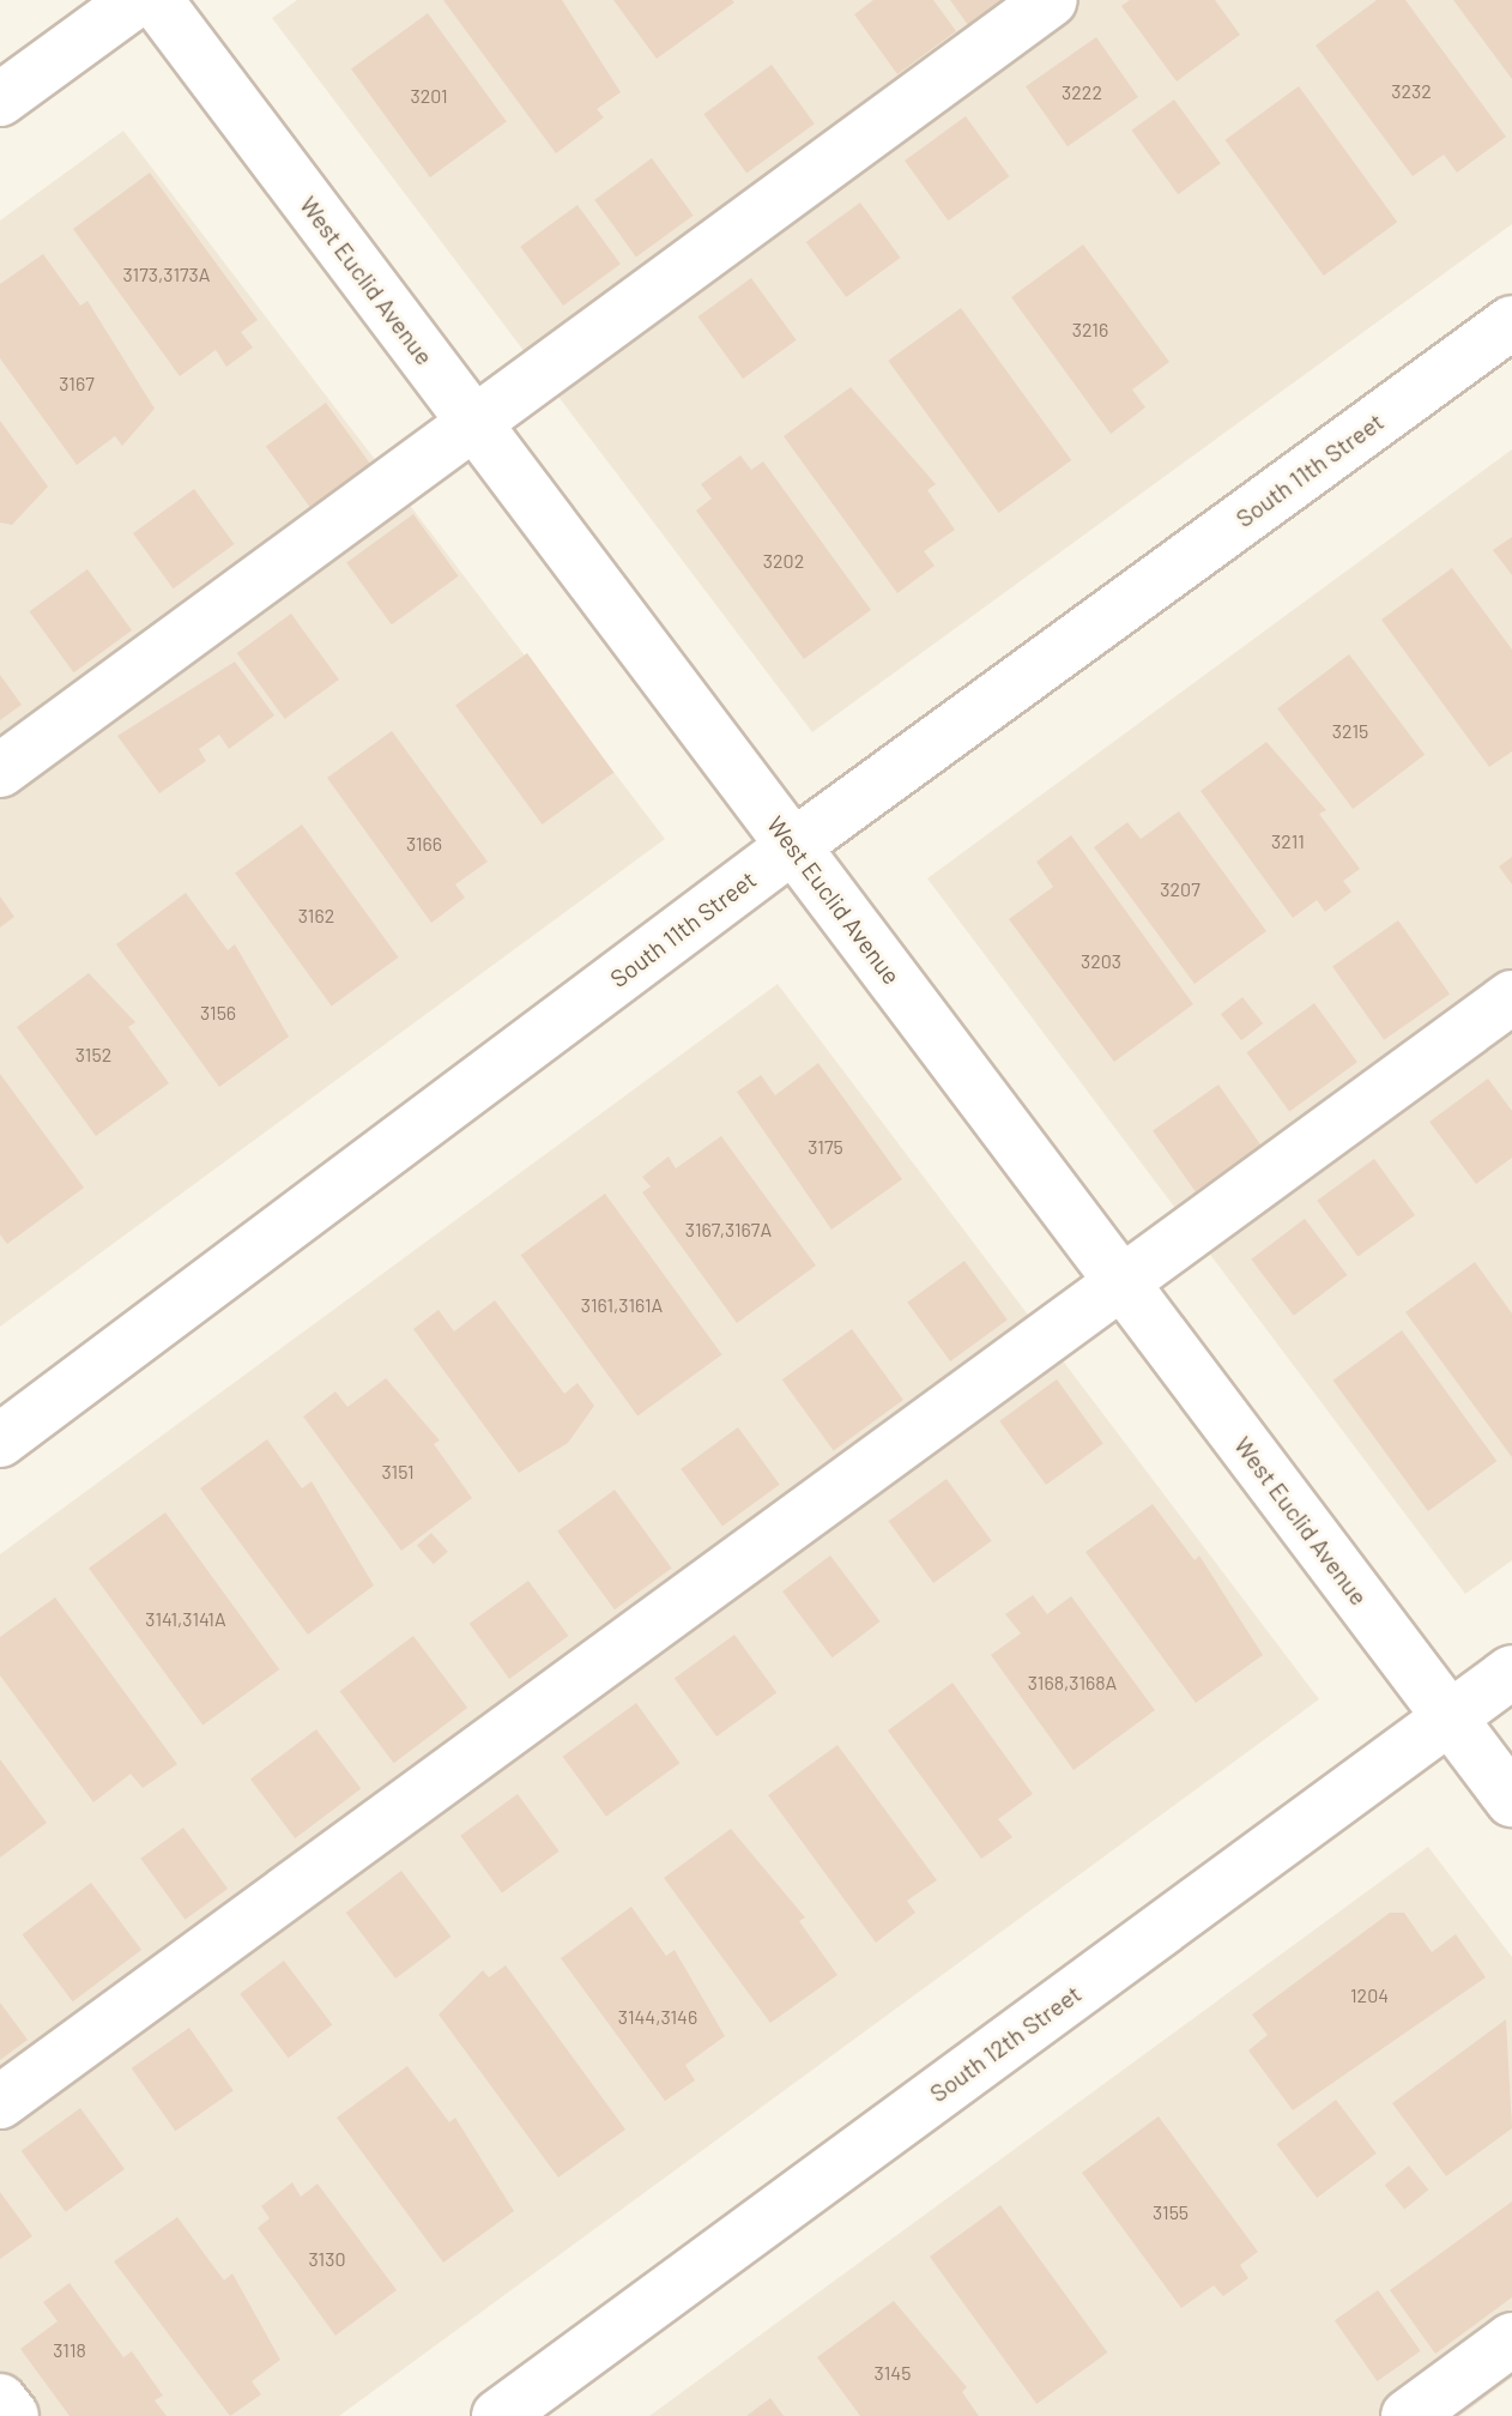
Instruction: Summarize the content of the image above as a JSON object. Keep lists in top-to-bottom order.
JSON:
{
  "streets": {
    "street": ["West Euclid Avenue", "South 11th Street", "South 12th Street"]
  },
  "crossings": [
    ["West Euclid Avenue", "South 11th Street"],
    ["West Euclid Avenue", "South 12th Street"]
  ],
  "house_numbers": [
    "3232",
    "3222",
    "3201",
    "3173,3173A",
    "3216",
    "3167",
    "3202",
    "3215",
    "3211",
    "3166",
    "3207",
    "3162",
    "3203",
    "3156",
    "3152",
    "3175",
    "3167,3167A",
    "3161,3161A",
    "3151",
    "3141,3141A",
    "3168,3168A",
    "1204",
    "3144,3146",
    "3155",
    "3130",
    "3118",
    "3145"
  ]
}
